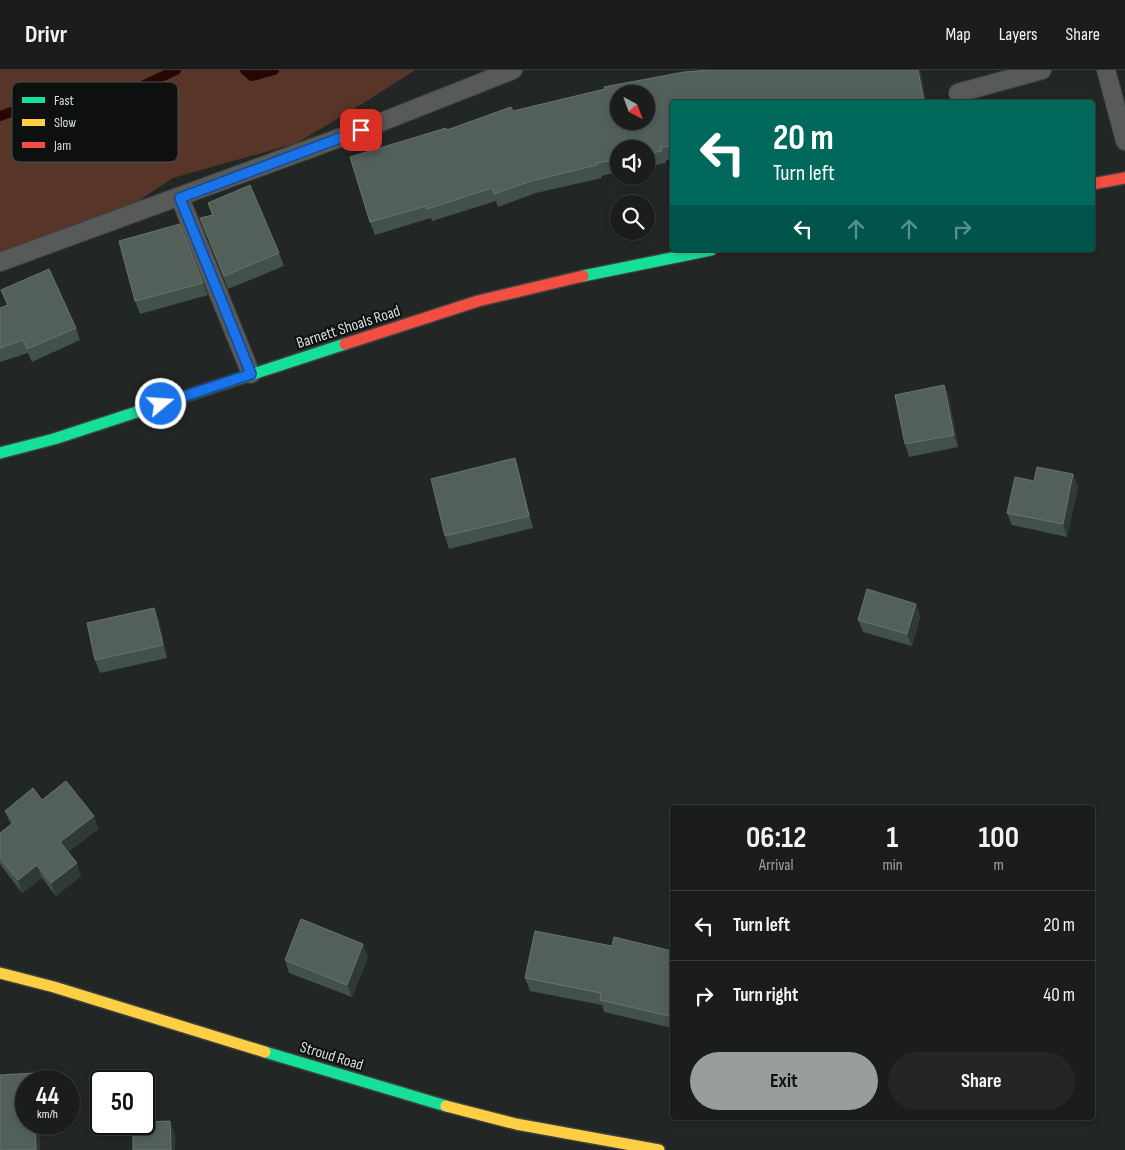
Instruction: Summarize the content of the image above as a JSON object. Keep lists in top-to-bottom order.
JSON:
{
  "streets": {
    "main road": ["Barnett Shoals Road", "Stroud Road"]
  },
  "legend": ["Fast", "Slow", "Jam"],
  "north": "bottom right",
  "page": {
    "header": "Drivr",
    "nav": ["Map", "Layers", "Share"],
    "turn": ["20 m", "Turn left"],
    "eta": [
      "06:12",
      "Arrival",
      "1",
      "min",
      "100",
      "m"
    ],
    "list": [
      {
        "name": "Turn left",
        "value": "20 m"
      },
      {
        "name": "Turn right",
        "value": "40 m"
      }
    ],
    "buttons": ["Exit", "Share"],
    "speed": "44 km/h",
    "limit": "50"
  }
}
